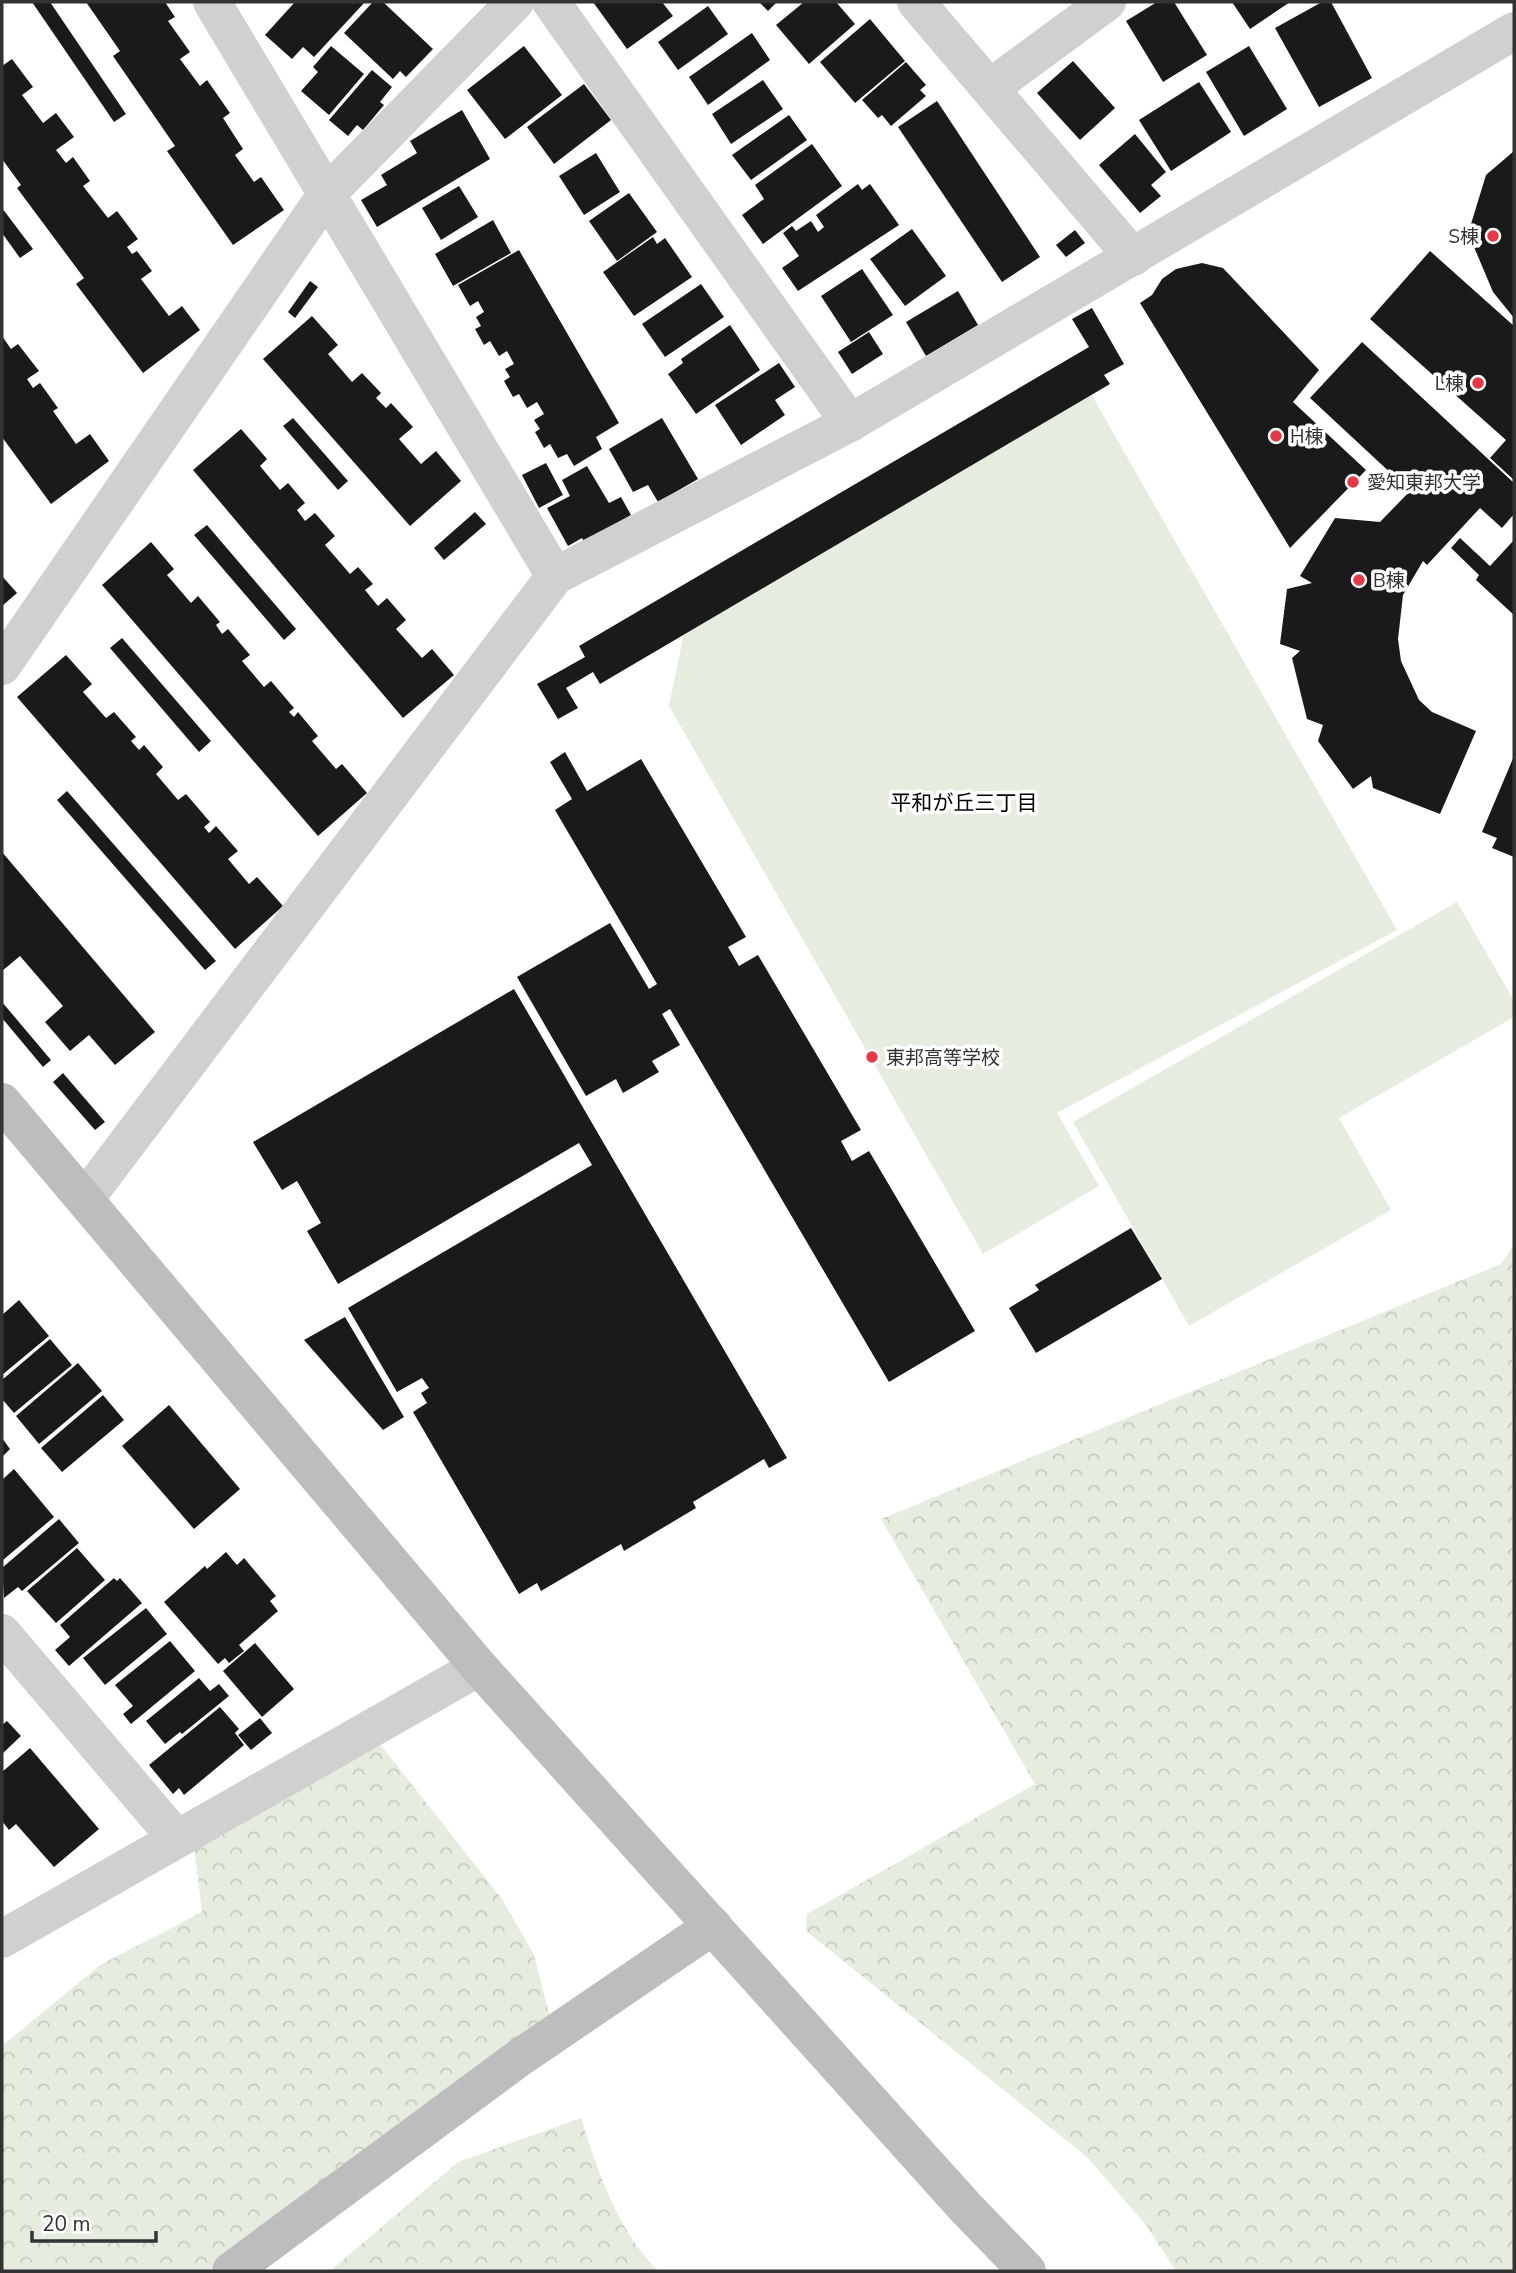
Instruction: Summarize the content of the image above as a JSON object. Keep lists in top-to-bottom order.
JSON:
{
  "districts": ["平和が丘三丁目"],
  "places": [
    "S棟",
    "L棟",
    "H棟",
    "愛知東邦大学",
    "B棟",
    "東邦高等学校"
  ],
  "scale_bar": "20 m"
}
